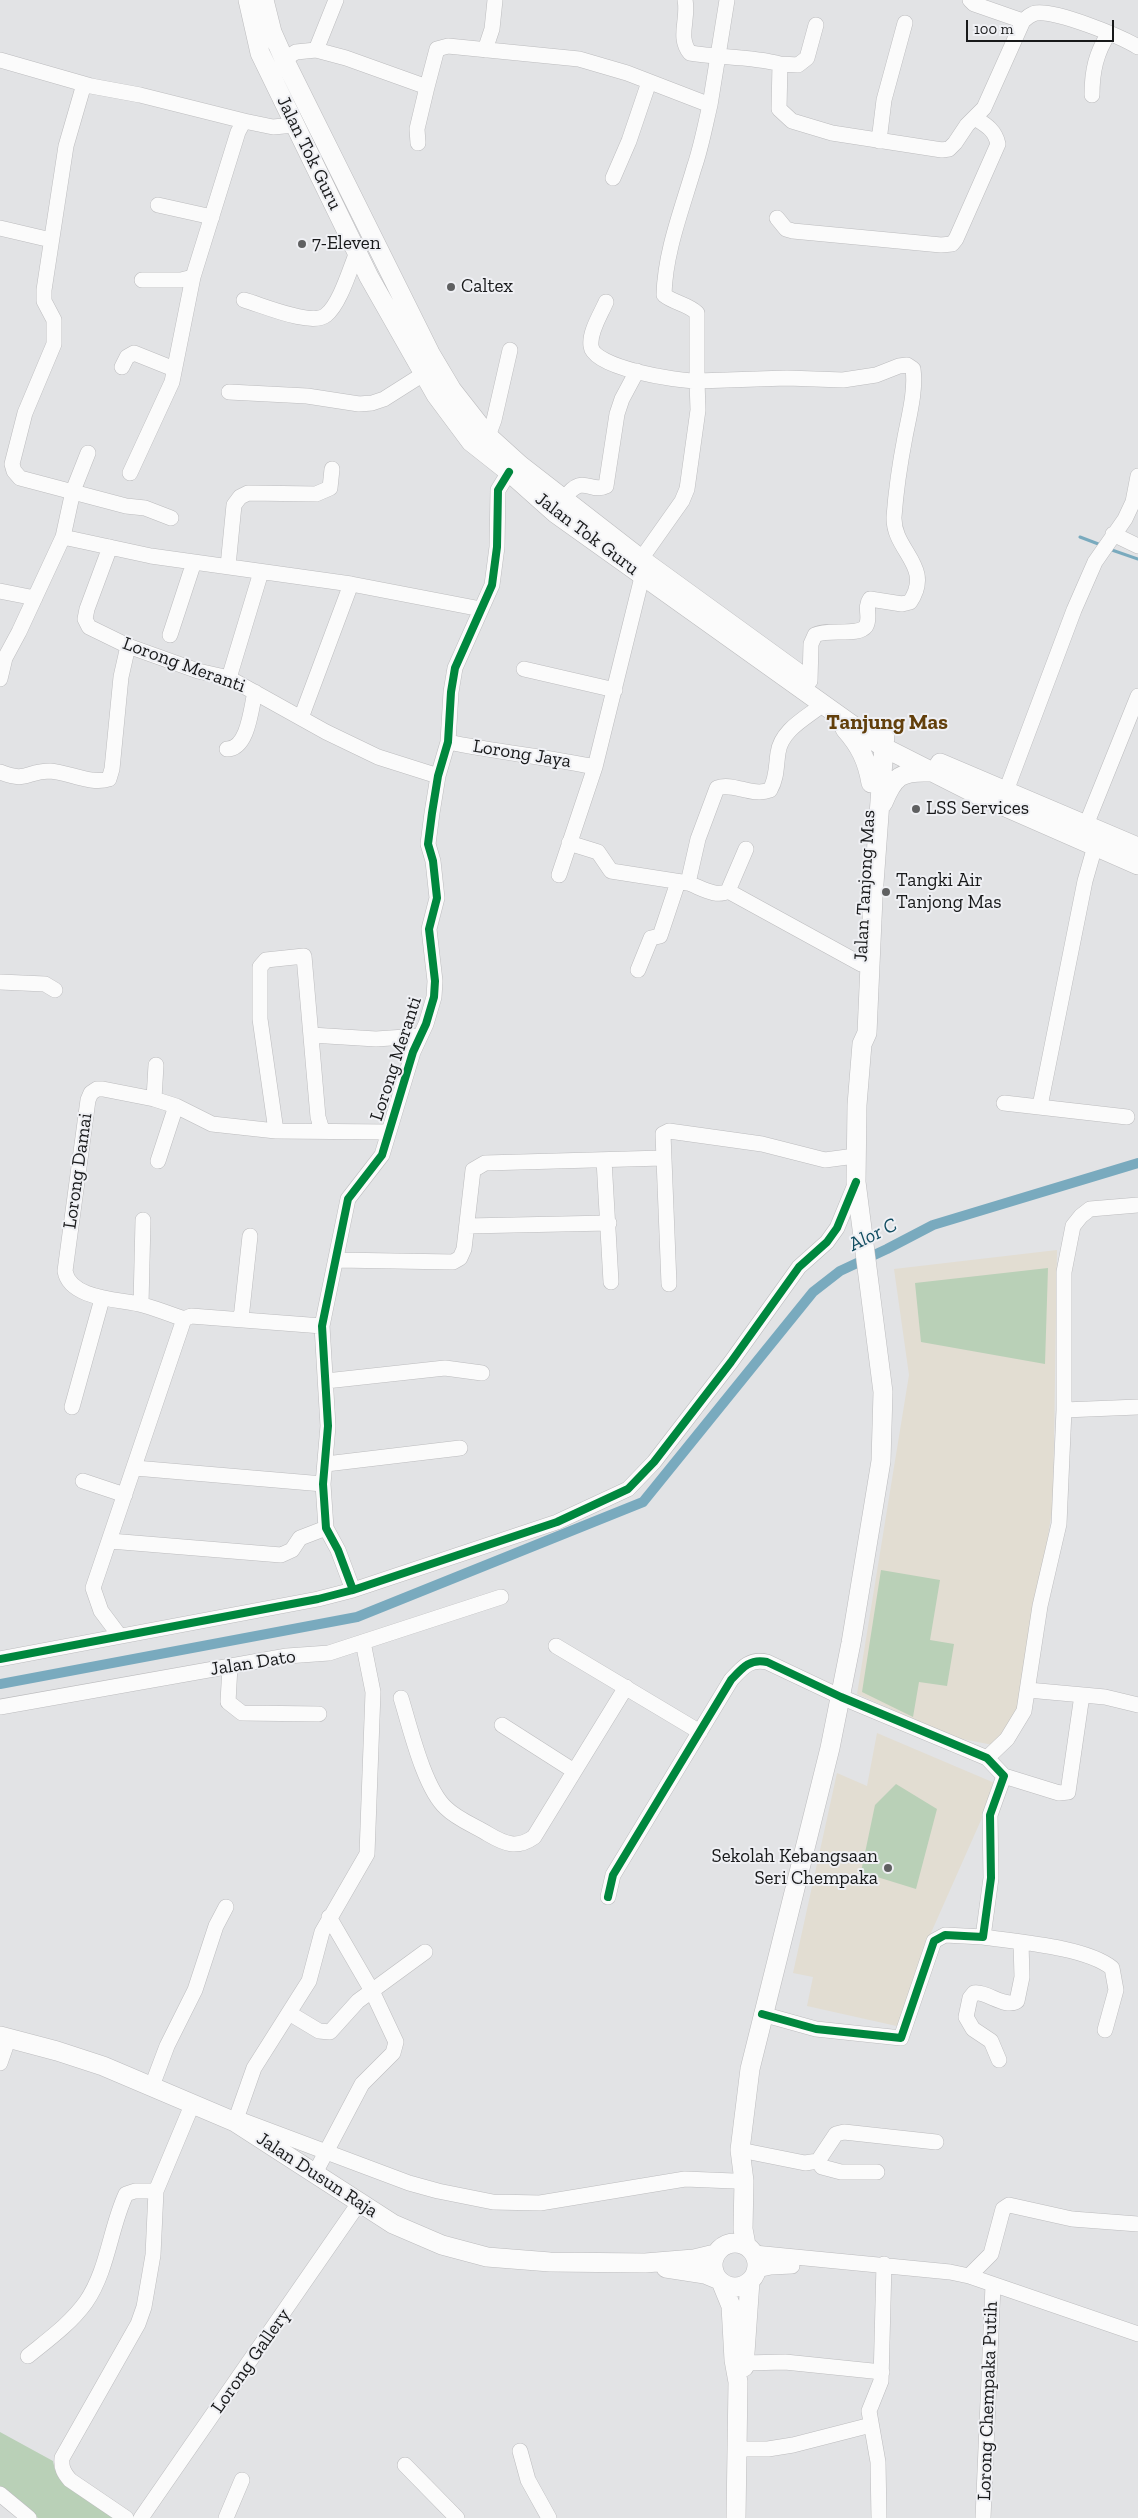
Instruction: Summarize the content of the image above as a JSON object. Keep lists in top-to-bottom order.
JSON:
{
  "streets": {
    "main road": ["Jalan Tok Guru", "Jalan Tanjong Mas", "Jalan Dusun Raja"],
    "street": [
      "Lorong Meranti",
      "Lorong Jaya",
      "Lorong Damai",
      "Jalan Dato",
      "Lorong Gallery",
      "Lorong Chempaka Putih"
    ]
  },
  "crossings": [
    ["Jalan Tok Guru", "Lorong Meranti"],
    ["Jalan Tok Guru", "Jalan Tanjong Mas"],
    ["Lorong Meranti", "Lorong Jaya"],
    ["Lorong Meranti", "Lorong Damai"],
    ["Jalan Dusun Raja", "Lorong Gallery"]
  ],
  "districts": ["Tanjung Mas"],
  "water": ["Alor C"],
  "places": [
    "7-Eleven",
    "Caltex",
    "LSS Services",
    "Tangki Air Tanjong Mas",
    "Sekolah Kebangsaan Seri Chempaka"
  ],
  "scale_bar": "100 m"
}
